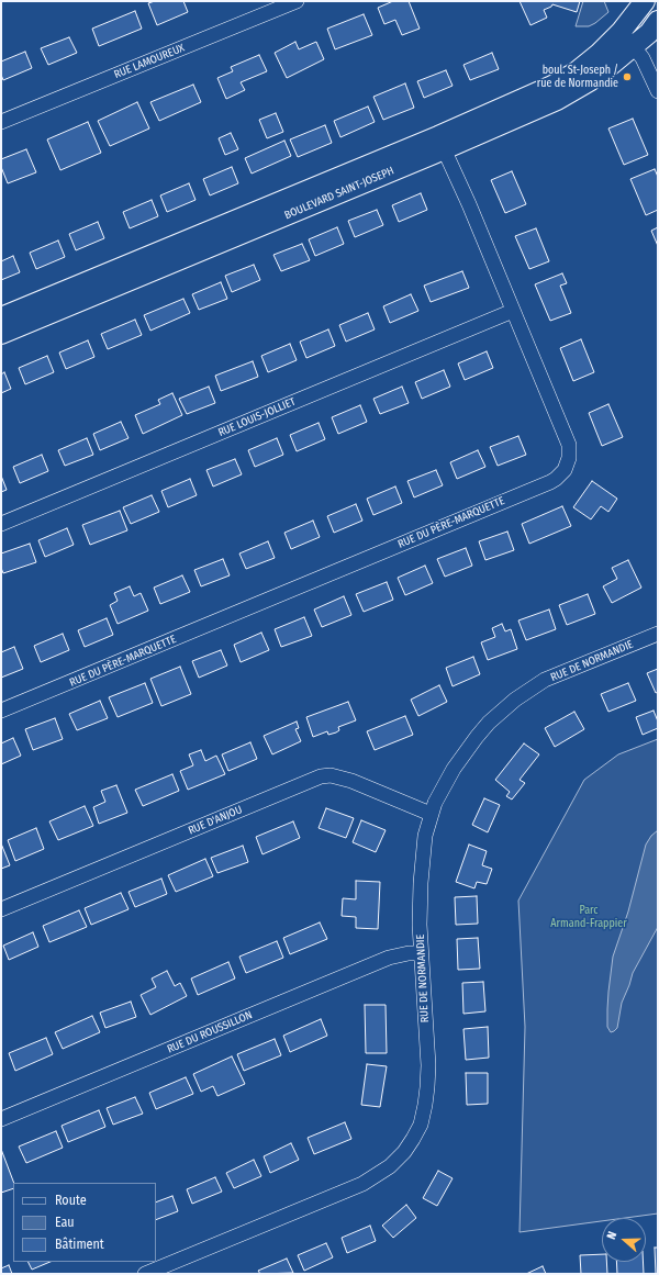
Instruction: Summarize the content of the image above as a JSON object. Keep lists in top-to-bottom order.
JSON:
{
  "streets": {
    "street": [
      "RUE LAMOUREUX",
      "BOULEVARD SAINT-JOSEPH",
      "RUE LOUIS-JOLLIET",
      "RUE DU PÈRE-MARQUETTE",
      "RUE DE NORMANDIE",
      "RUE D'ANJOU",
      "RUE DU ROUSSILLON"
    ]
  },
  "crossings": [
    ["BOULEVARD SAINT-JOSEPH", "RUE DU PÈRE-MARQUETTE"],
    ["RUE LOUIS-JOLLIET", "RUE DU PÈRE-MARQUETTE"],
    ["RUE DE NORMANDIE", "RUE D'ANJOU"],
    ["RUE DE NORMANDIE", "RUE DU ROUSSILLON"]
  ],
  "parks": ["Parc Armand-Frappier"],
  "places": ["boul. St-Joseph / rue de Normandie"],
  "legend": ["Route", "Eau", "Bâtiment"],
  "north": "left"
}
